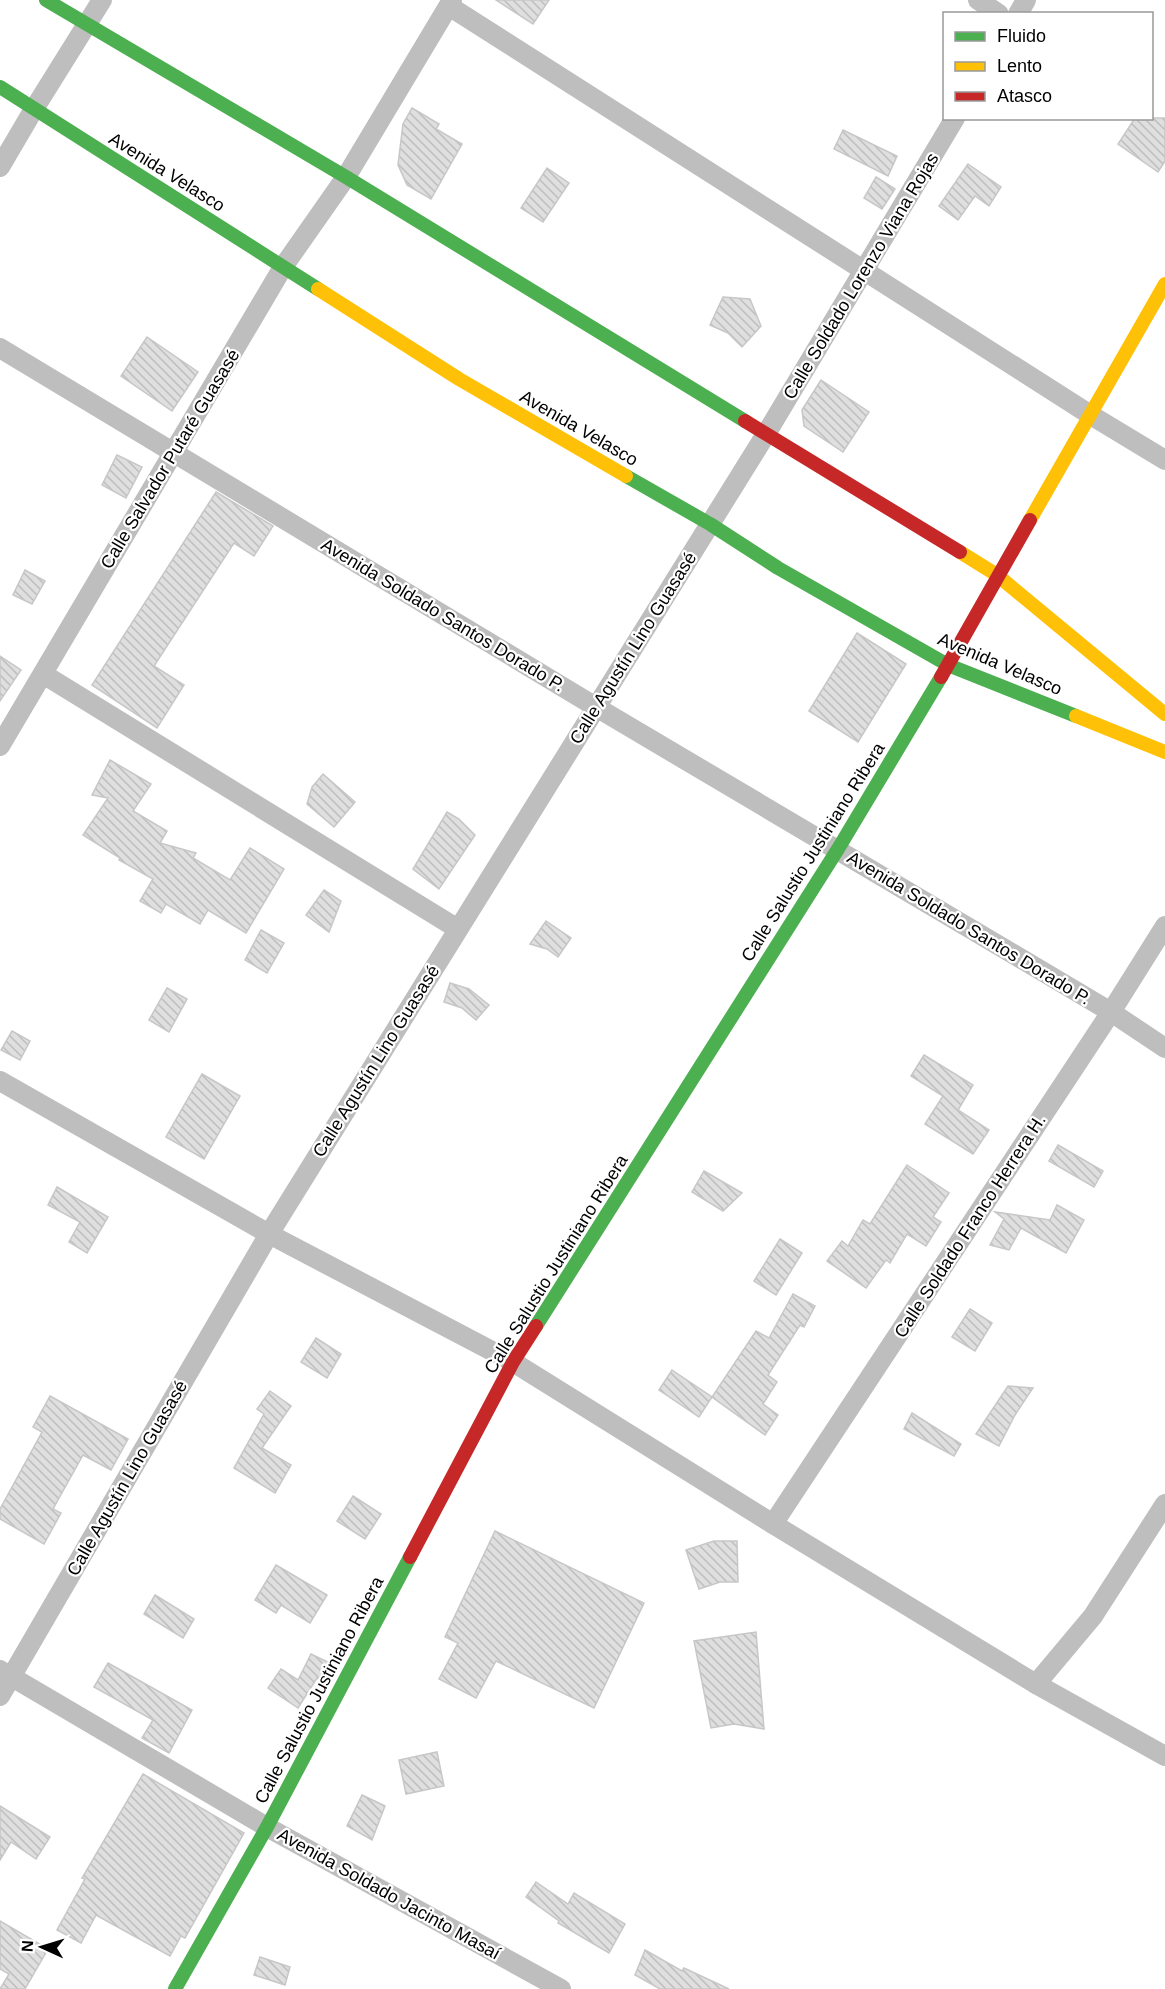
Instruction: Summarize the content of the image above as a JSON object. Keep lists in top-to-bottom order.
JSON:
{
  "streets": {
    "street": [
      "Avenida Velasco",
      "Calle Soldado Lorenzo Viana Rojas",
      "Calle Salvador Putaré Guasasé",
      "Avenida Soldado Santos Dorado P.",
      "Calle Agustín Lino Guasasé",
      "Calle Salustio Justiniano Ribera",
      "Calle Soldado Franco Herrera H.",
      "Avenida Soldado Jacinto Masaí"
    ]
  },
  "crossings": [
    ["Avenida Velasco", "Calle Salvador Putaré Guasasé"],
    ["Avenida Velasco", "Calle Agustín Lino Guasasé"],
    ["Avenida Velasco", "Calle Salustio Justiniano Ribera"],
    ["Calle Soldado Lorenzo Viana Rojas", "Calle Agustín Lino Guasasé"],
    ["Calle Salvador Putaré Guasasé", "Avenida Soldado Santos Dorado P."],
    ["Avenida Soldado Santos Dorado P.", "Calle Agustín Lino Guasasé"],
    ["Avenida Soldado Santos Dorado P.", "Calle Salustio Justiniano Ribera"],
    ["Avenida Soldado Santos Dorado P.", "Calle Soldado Franco Herrera H."],
    ["Calle Agustín Lino Guasasé", "Avenida Soldado Jacinto Masaí"],
    ["Calle Salustio Justiniano Ribera", "Avenida Soldado Jacinto Masaí"]
  ],
  "legend": ["Fluido", "Lento", "Atasco"],
  "north": "left"
}
